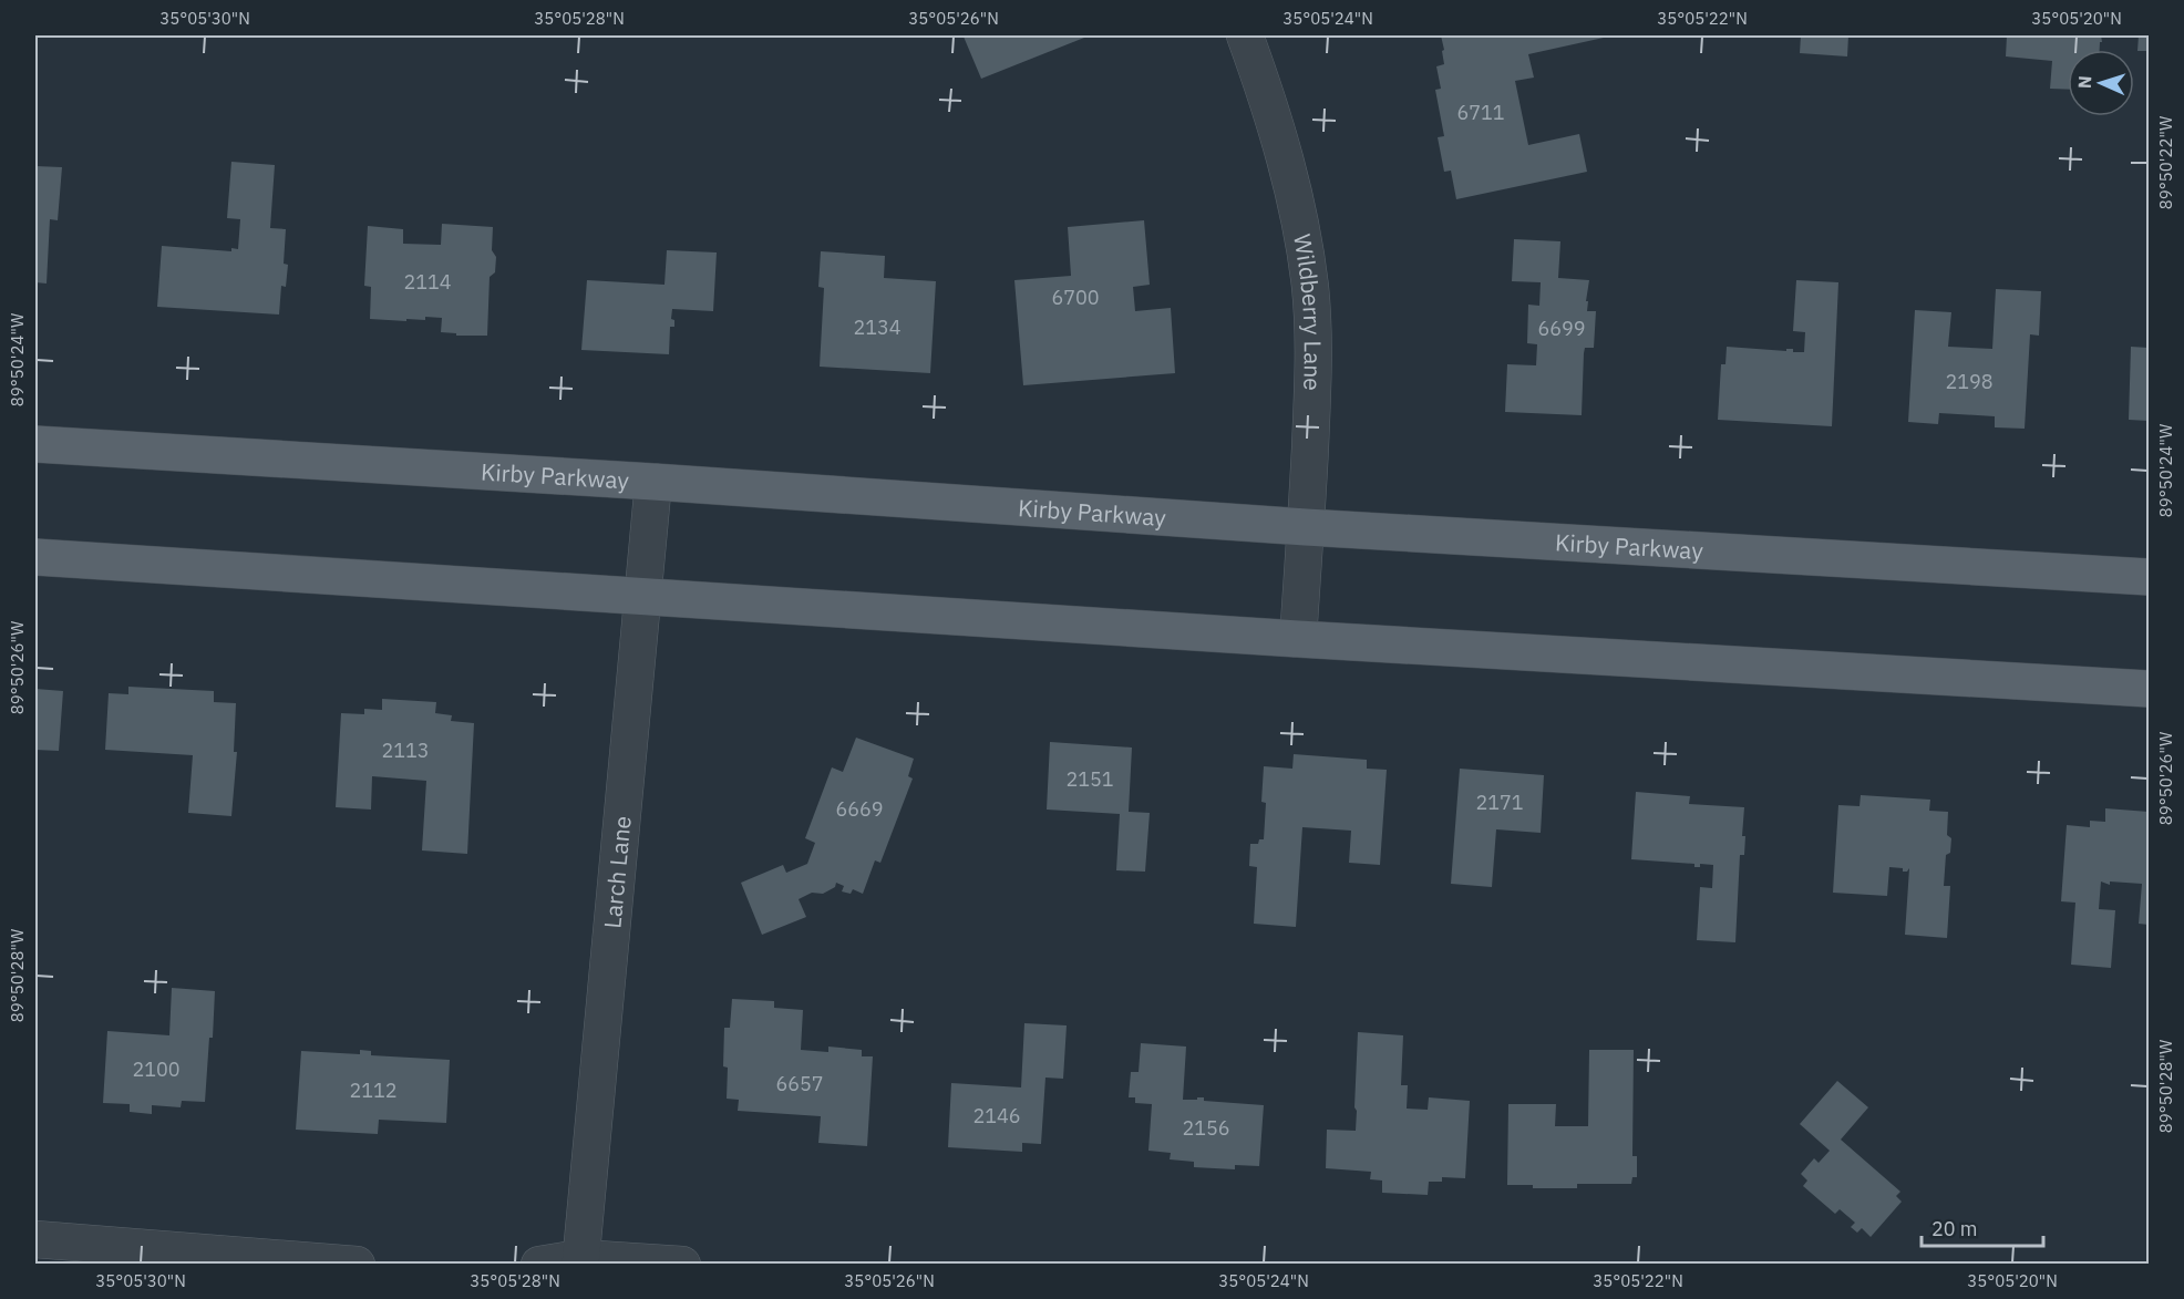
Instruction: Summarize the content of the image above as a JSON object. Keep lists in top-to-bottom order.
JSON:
{
  "streets": {
    "main road": ["Kirby Parkway"],
    "street": ["Wildberry Lane", "Larch Lane"]
  },
  "crossings": [
    ["Wildberry Lane", "Kirby Parkway"],
    ["Kirby Parkway", "Larch Lane"]
  ],
  "house_numbers": [
    "6711",
    "2114",
    "6700",
    "2134",
    "6699",
    "2198",
    "2113",
    "2151",
    "2171",
    "6669",
    "2100",
    "6657",
    "2112",
    "2146",
    "2156"
  ],
  "scale_bar": "20 m",
  "north": "left",
  "coordinates": [
    "35°05'30\"N",
    "35°05'28\"N",
    "35°05'26\"N",
    "35°05'24\"N",
    "35°05'22\"N",
    "35°05'20\"N",
    "89°50'22\"W",
    "89°50'24\"W",
    "89°50'26\"W",
    "89°50'28\"W"
  ]
}
